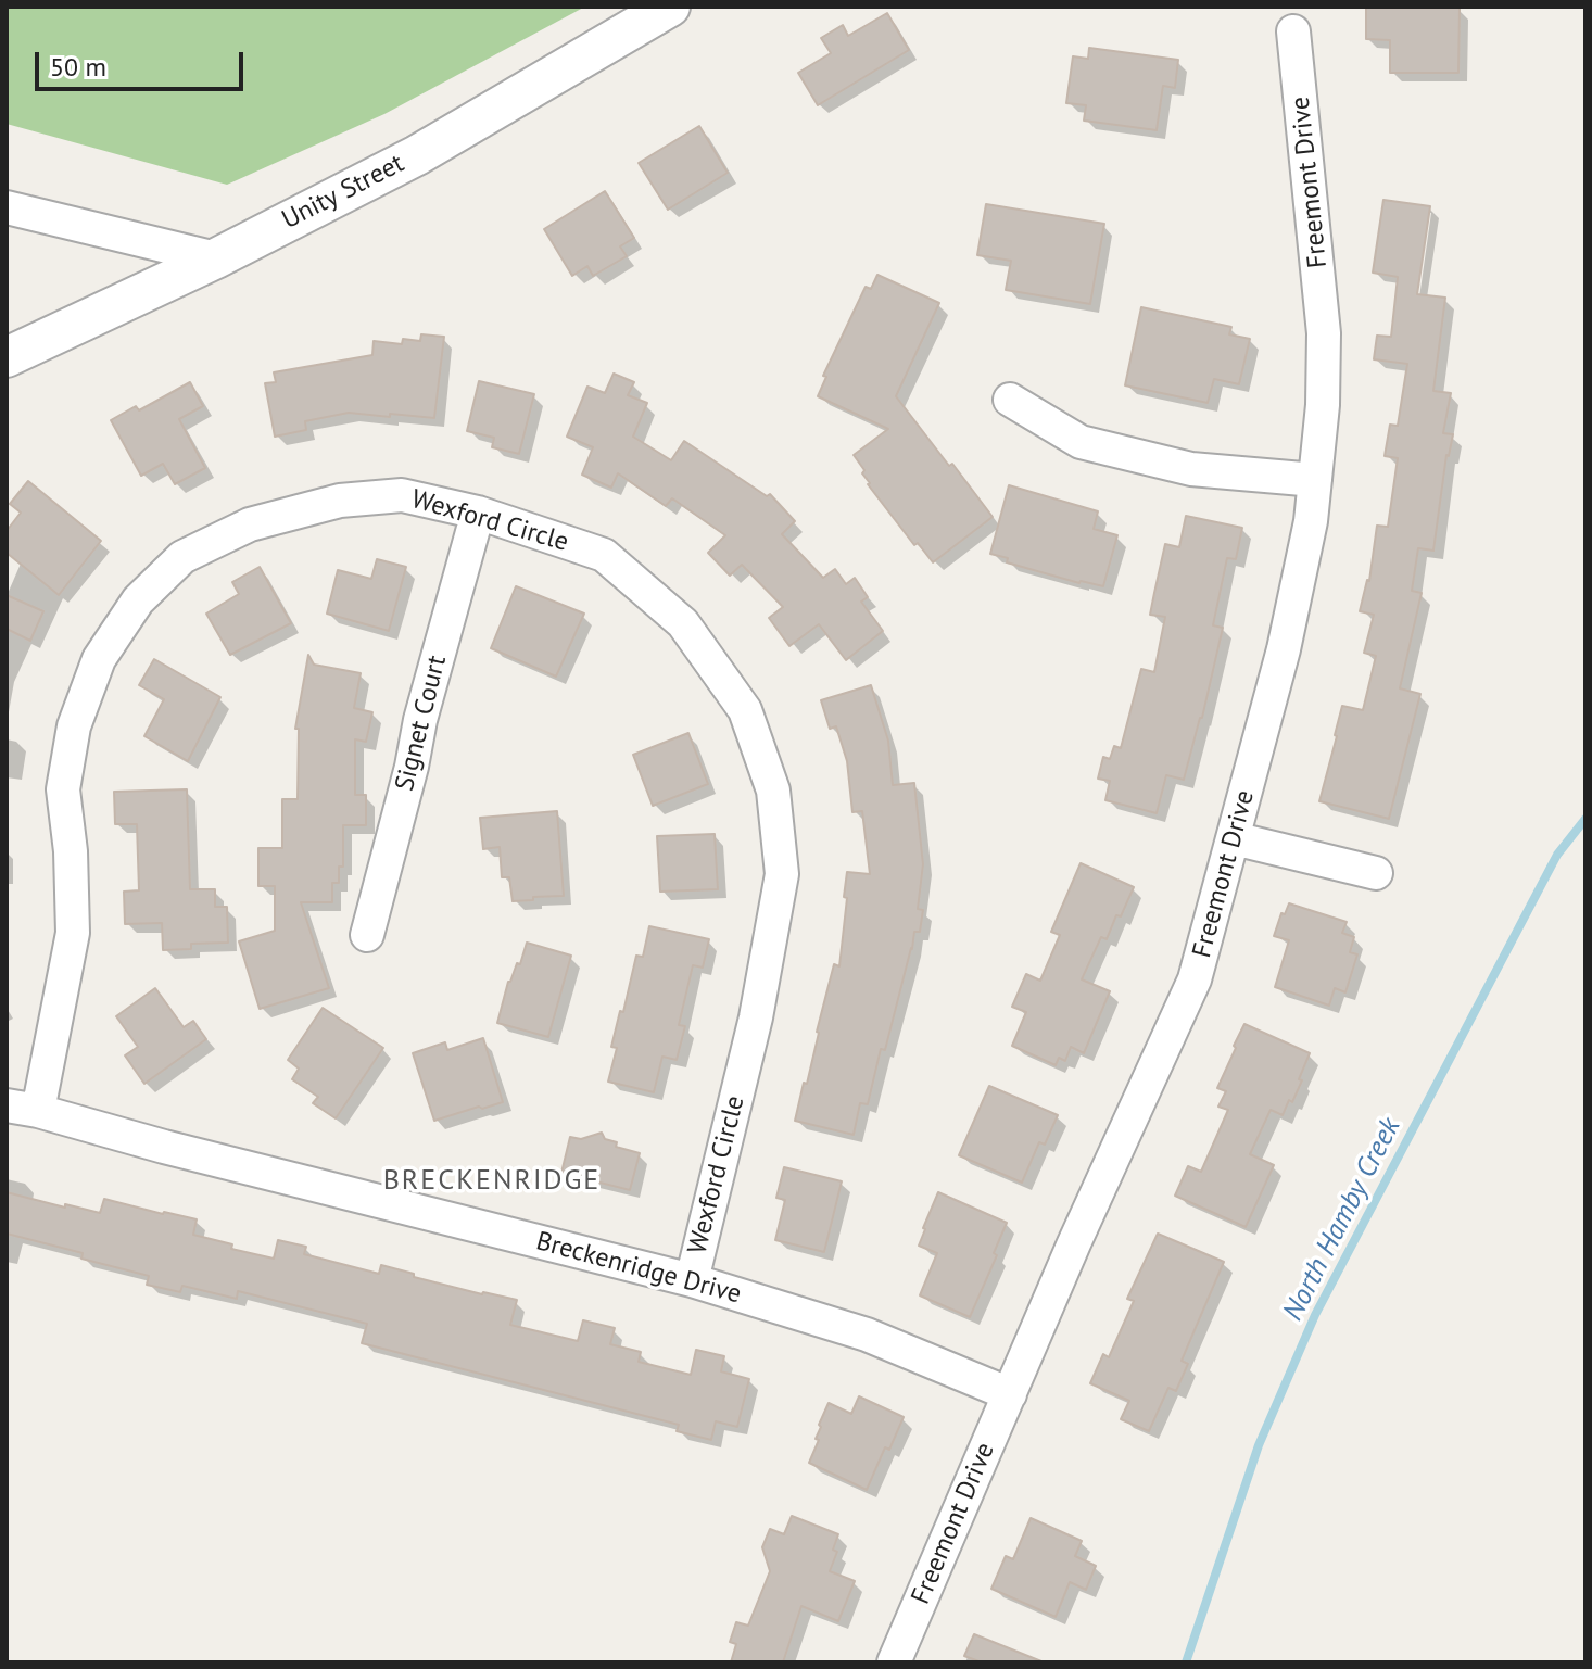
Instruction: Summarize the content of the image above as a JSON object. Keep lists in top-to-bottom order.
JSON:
{
  "streets": {
    "street": [
      "Freemont Drive",
      "Unity Street",
      "Wexford Circle",
      "Signet Court",
      "Breckenridge Drive"
    ]
  },
  "crossings": [
    ["Freemont Drive", "Breckenridge Drive"],
    ["Wexford Circle", "Signet Court"],
    ["Wexford Circle", "Breckenridge Drive"]
  ],
  "districts": ["BRECKENRIDGE"],
  "water": ["North Hamby Creek"],
  "scale_bar": "50 m"
}
